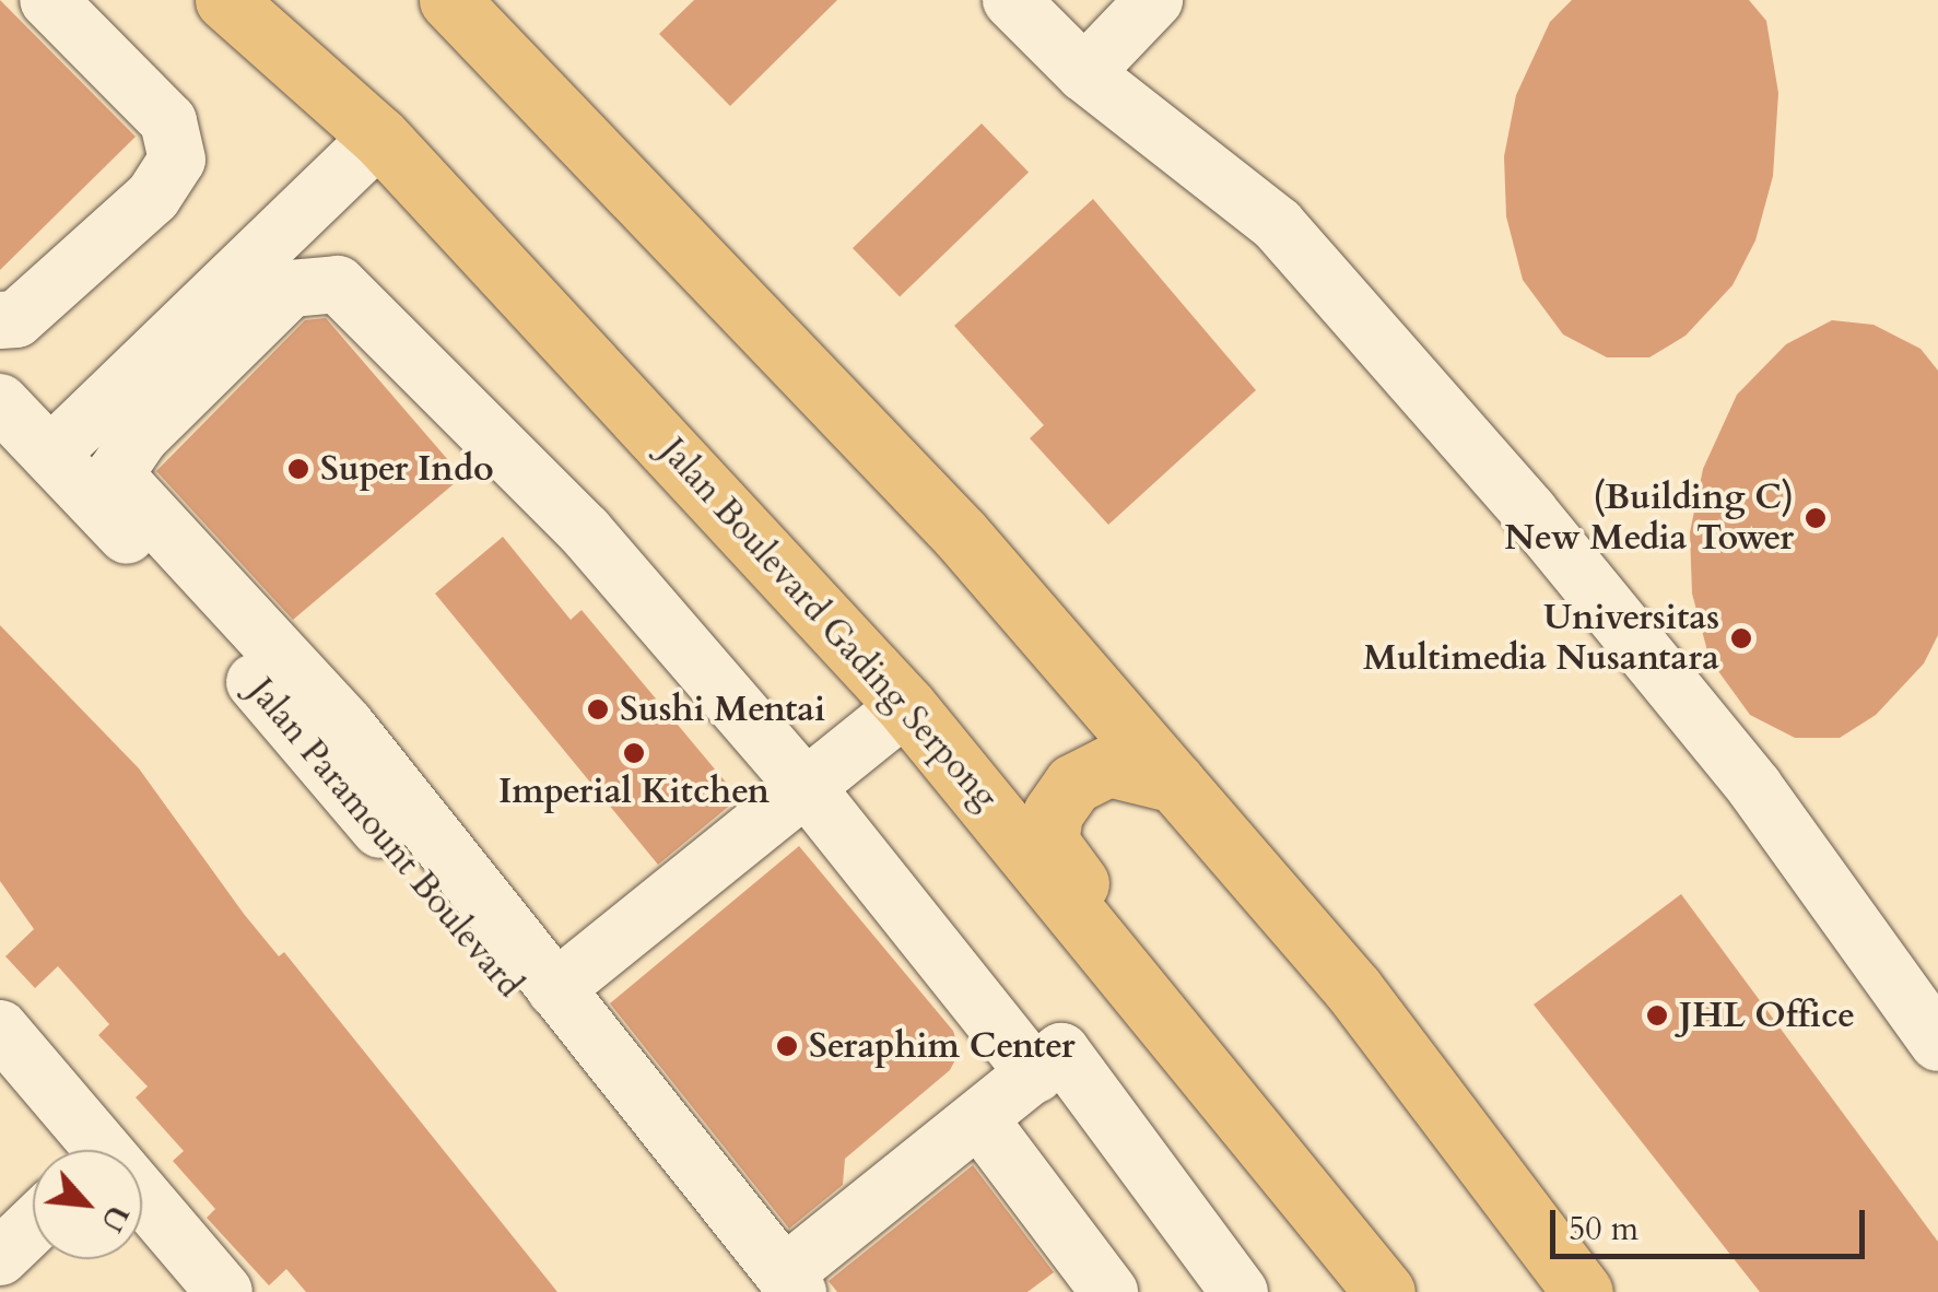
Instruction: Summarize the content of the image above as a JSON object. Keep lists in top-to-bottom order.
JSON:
{
  "streets": {
    "main road": ["Jalan Boulevard Gading Serpong"],
    "street": ["Jalan Paramount Boulevard"]
  },
  "places": [
    "Super Indo",
    "(Building C) New Media Tower",
    "Universitas Multimedia Nusantara",
    "Sushi Mentai",
    "Imperial Kitchen",
    "JHL Office",
    "Seraphim Center"
  ],
  "scale_bar": "50 m",
  "north": "bottom right"
}
